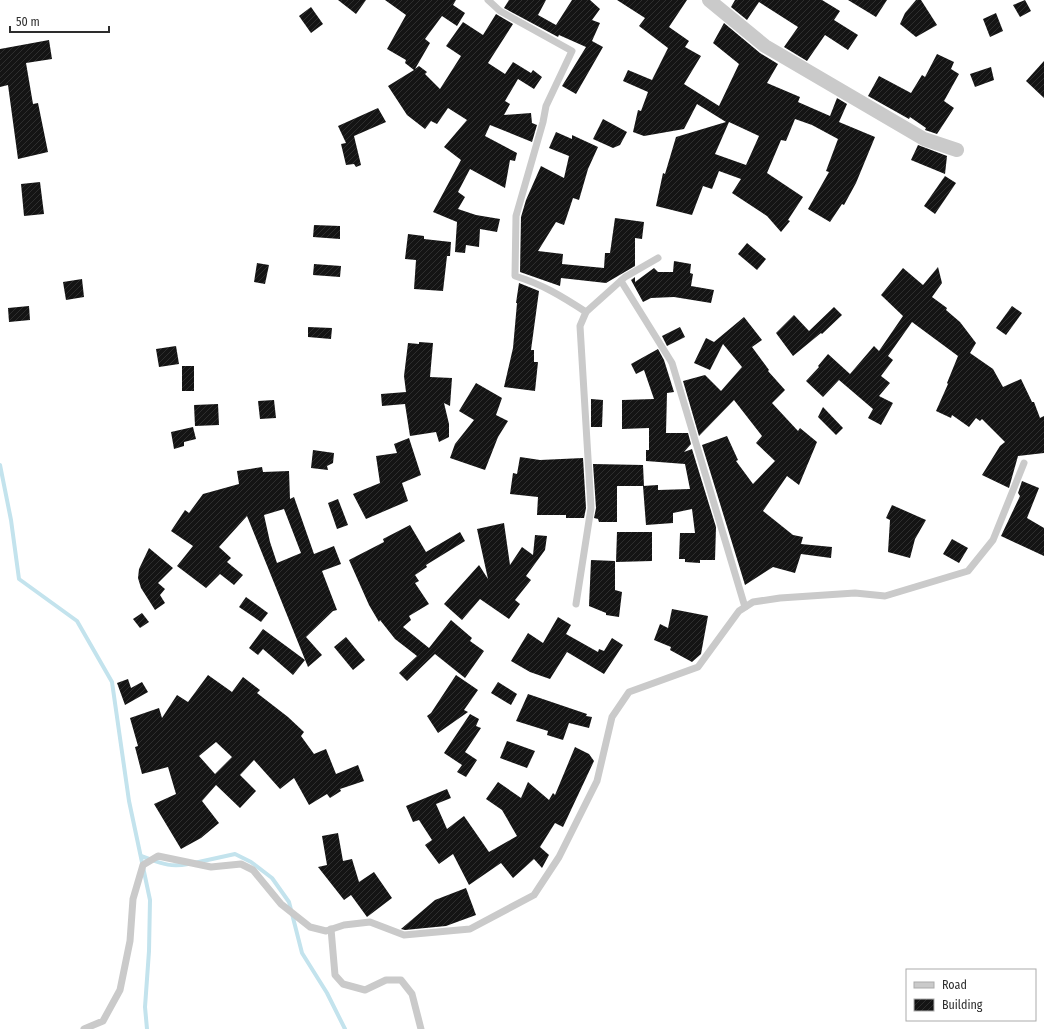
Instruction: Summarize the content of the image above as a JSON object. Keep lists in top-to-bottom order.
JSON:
{
  "legend": ["Road", "Building"],
  "scale_bar": "50 m"
}
